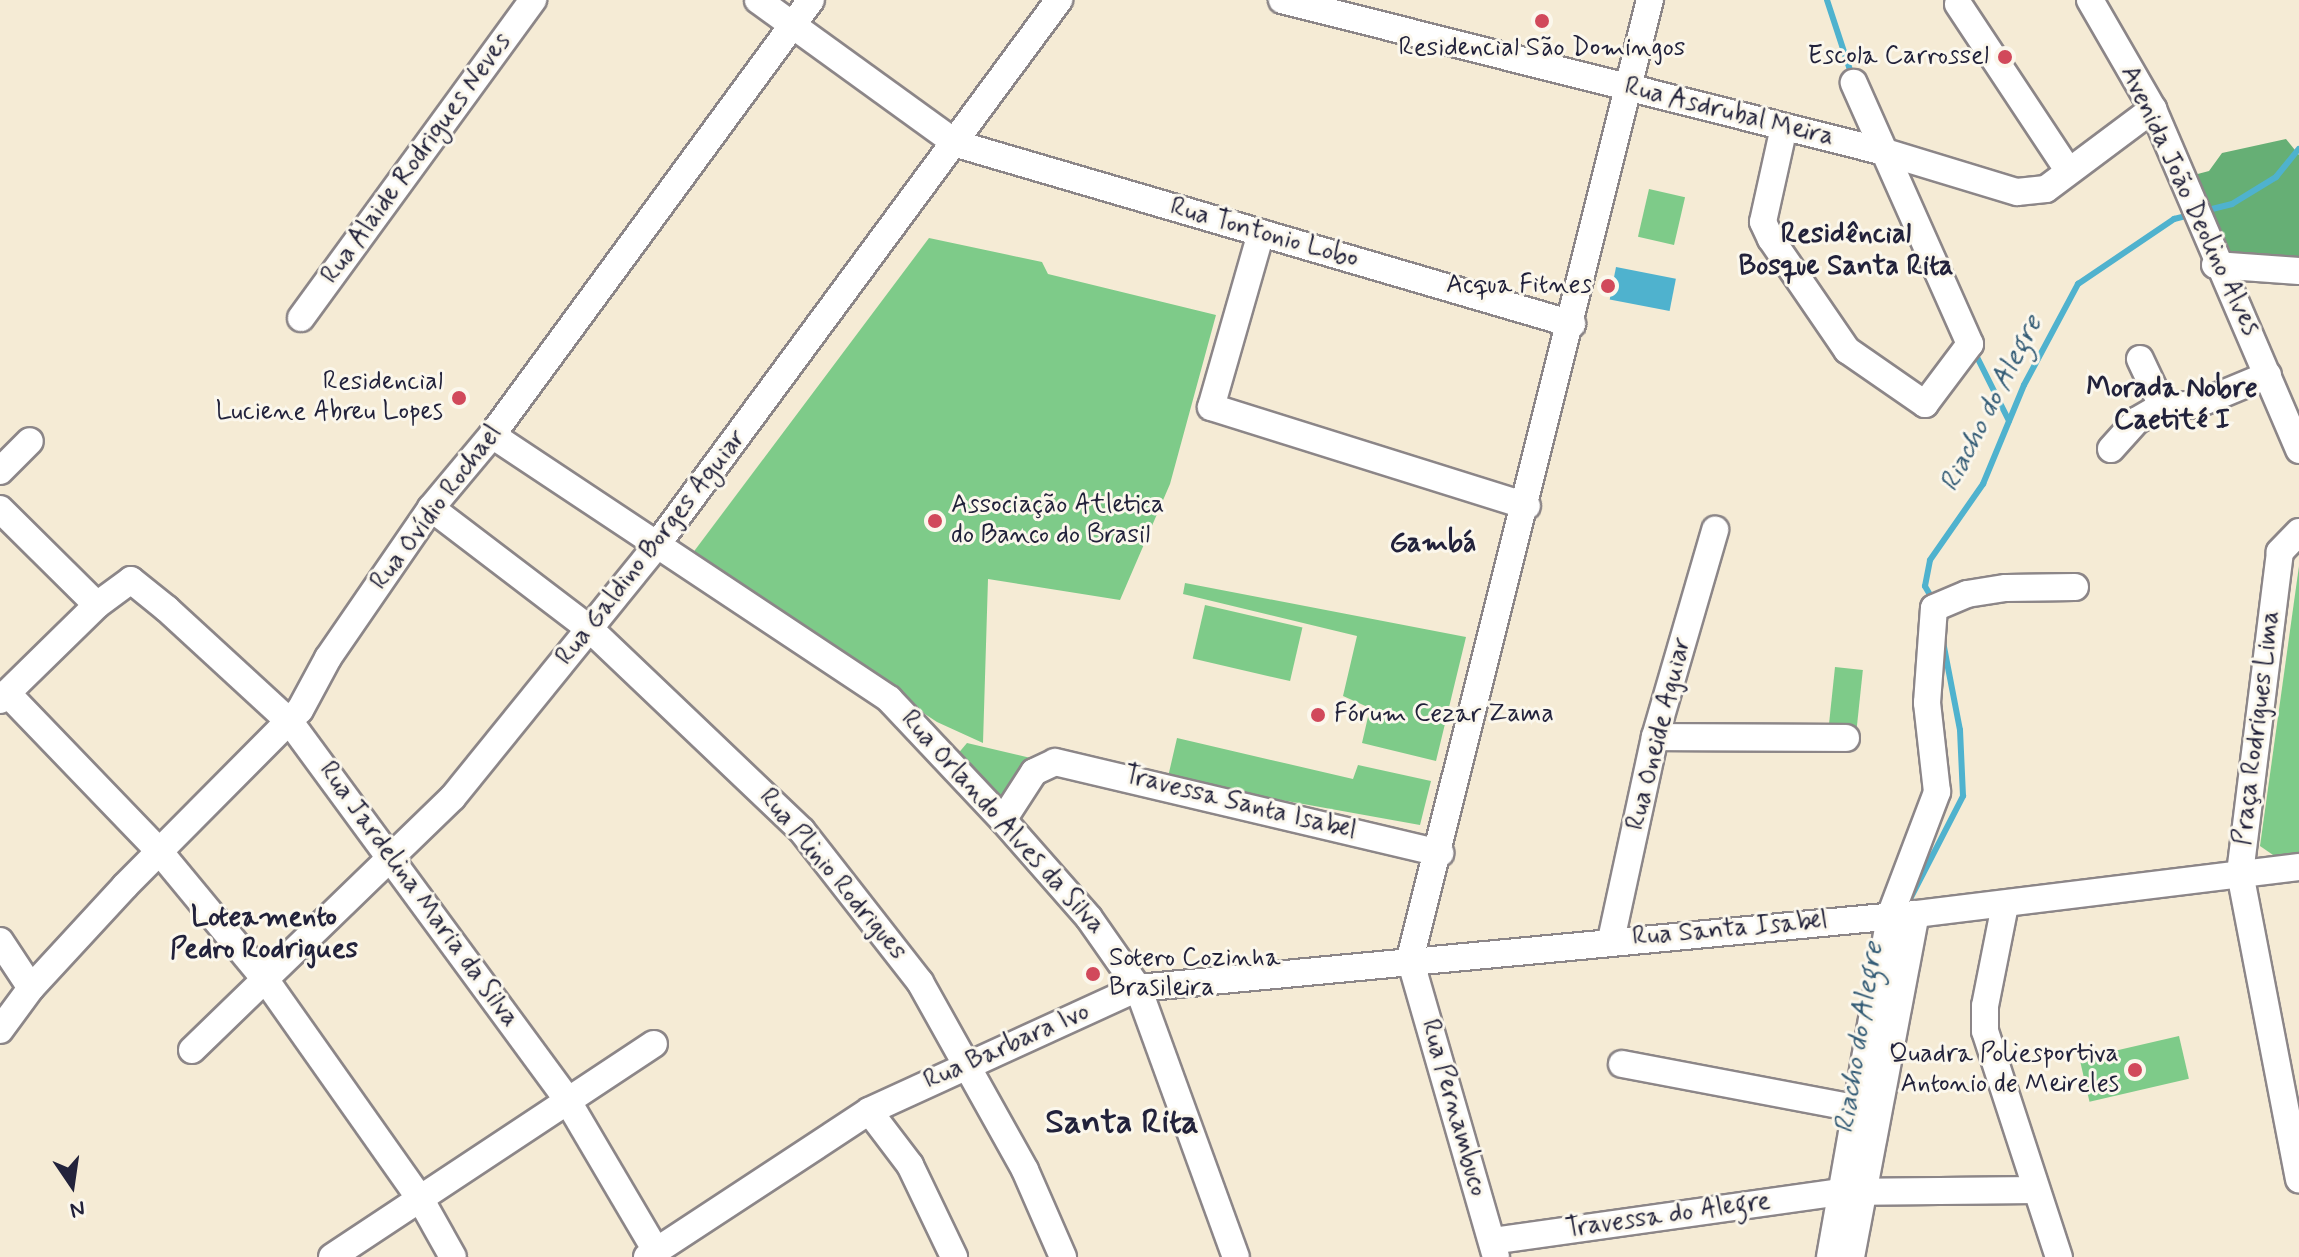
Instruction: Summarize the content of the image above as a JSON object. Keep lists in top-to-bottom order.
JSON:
{
  "streets": {
    "street": [
      "Rua Asdrubal Meira",
      "Rua Alaide Rodrigues Neves",
      "Avenida João Deolino Alves",
      "Rua Tontonio Lobo",
      "Rua Ovídio Rochael",
      "Rua Galdino Borges Aguiar",
      "Praça Rodrigues Lima",
      "Rua Oneide Aguiar",
      "Travessa Santa Isabel",
      "Rua Orlando Alves da Silva",
      "Rua Plinio Rodrigues",
      "Rua Jardelina Maria da Silva",
      "Rua Santa Isabel",
      "Rua Barbara Ivo",
      "Rua Pernambuco",
      "Travessa do Alegre"
    ]
  },
  "crossings": [
    ["Rua Asdrubal Meira", "Avenida João Deolino Alves"],
    ["Rua Tontonio Lobo", "Rua Ovídio Rochael"],
    ["Rua Tontonio Lobo", "Rua Galdino Borges Aguiar"],
    ["Rua Ovídio Rochael", "Rua Orlando Alves da Silva"],
    ["Rua Ovídio Rochael", "Rua Plinio Rodrigues"],
    ["Rua Ovídio Rochael", "Rua Jardelina Maria da Silva"],
    ["Rua Galdino Borges Aguiar", "Rua Orlando Alves da Silva"],
    ["Rua Galdino Borges Aguiar", "Rua Plinio Rodrigues"],
    ["Rua Galdino Borges Aguiar", "Rua Jardelina Maria da Silva"],
    ["Praça Rodrigues Lima", "Rua Santa Isabel"],
    ["Rua Oneide Aguiar", "Rua Santa Isabel"],
    ["Travessa Santa Isabel", "Rua Orlando Alves da Silva"],
    ["Rua Orlando Alves da Silva", "Rua Barbara Ivo"],
    ["Rua Plinio Rodrigues", "Rua Barbara Ivo"],
    ["Rua Jardelina Maria da Silva", "Rua Barbara Ivo"],
    ["Rua Santa Isabel", "Rua Barbara Ivo"],
    ["Rua Santa Isabel", "Rua Pernambuco"],
    ["Rua Barbara Ivo", "Rua Pernambuco"],
    ["Rua Pernambuco", "Travessa do Alegre"]
  ],
  "districts": [
    "Residêncial Bosque Santa Rita",
    "Morada Nobre Caetité I",
    "Gambá",
    "Loteamento Pedro Rodrigues",
    "Santa Rita"
  ],
  "water": ["Riacho do Alegre"],
  "places": [
    "Residencial São Domingos",
    "Escola Carrossel",
    "Acqua Fitnes",
    "Residencial Luciene Abreu Lopes",
    "Associação Atletica do Banco do Brasil",
    "Fórum Cezar Zama",
    "Sotero Cozinha Brasileira",
    "Quadra Poliesportiva Antonio de Meireles"
  ],
  "north": "bottom"
}
